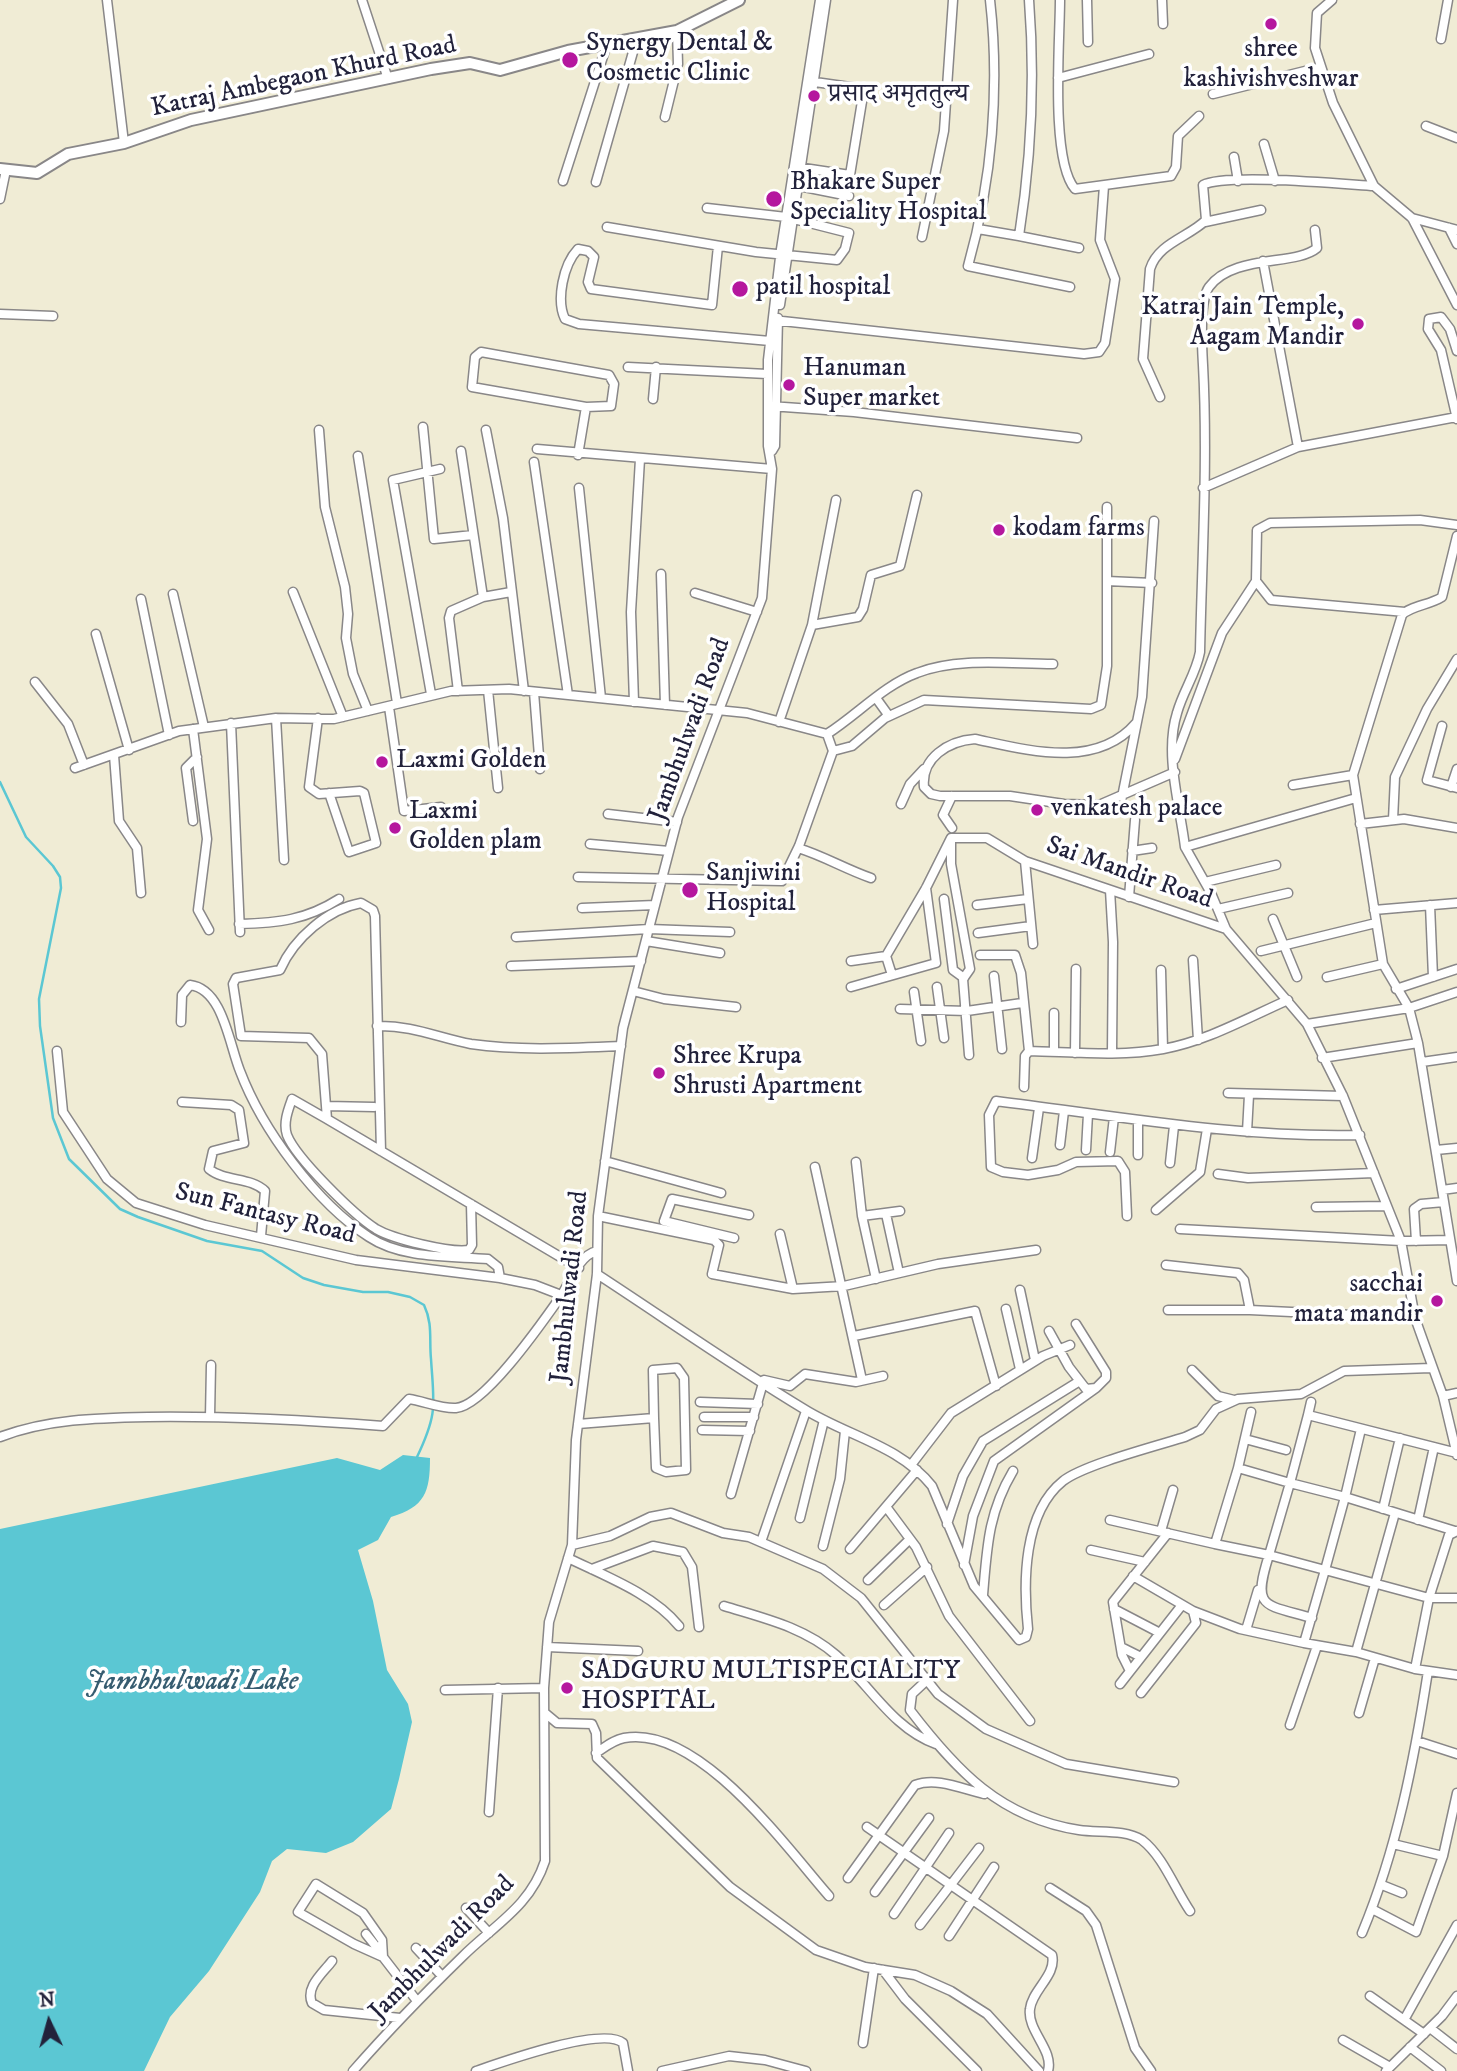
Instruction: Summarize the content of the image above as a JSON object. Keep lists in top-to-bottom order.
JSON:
{
  "streets": {
    "street": [
      "Katraj Ambegaon Khurd Road",
      "Jambhulwadi Road",
      "Sai Mandir Road",
      "Sun Fantasy Road"
    ]
  },
  "water": ["Jambhulwadi Lake"],
  "places": [
    "shree kashivishveshwar",
    "Synergy Dental & Cosmetic Clinic",
    "प्रसाद अमृततुल्य",
    "Bhakare Super Speciality Hospital",
    "patil hospital",
    "Katraj Jain Temple, Aagam Mandir",
    "Hanuman Super market",
    "kodam farms",
    "Laxmi Golden",
    "venkatesh palace",
    "Laxmi Golden plam",
    "Sanjiwini Hospital",
    "Shree Krupa Shrusti Apartment",
    "sacchai mata mandir",
    "SADGURU MULTISPECIALITY HOSPITAL"
  ],
  "north": "top"
}
